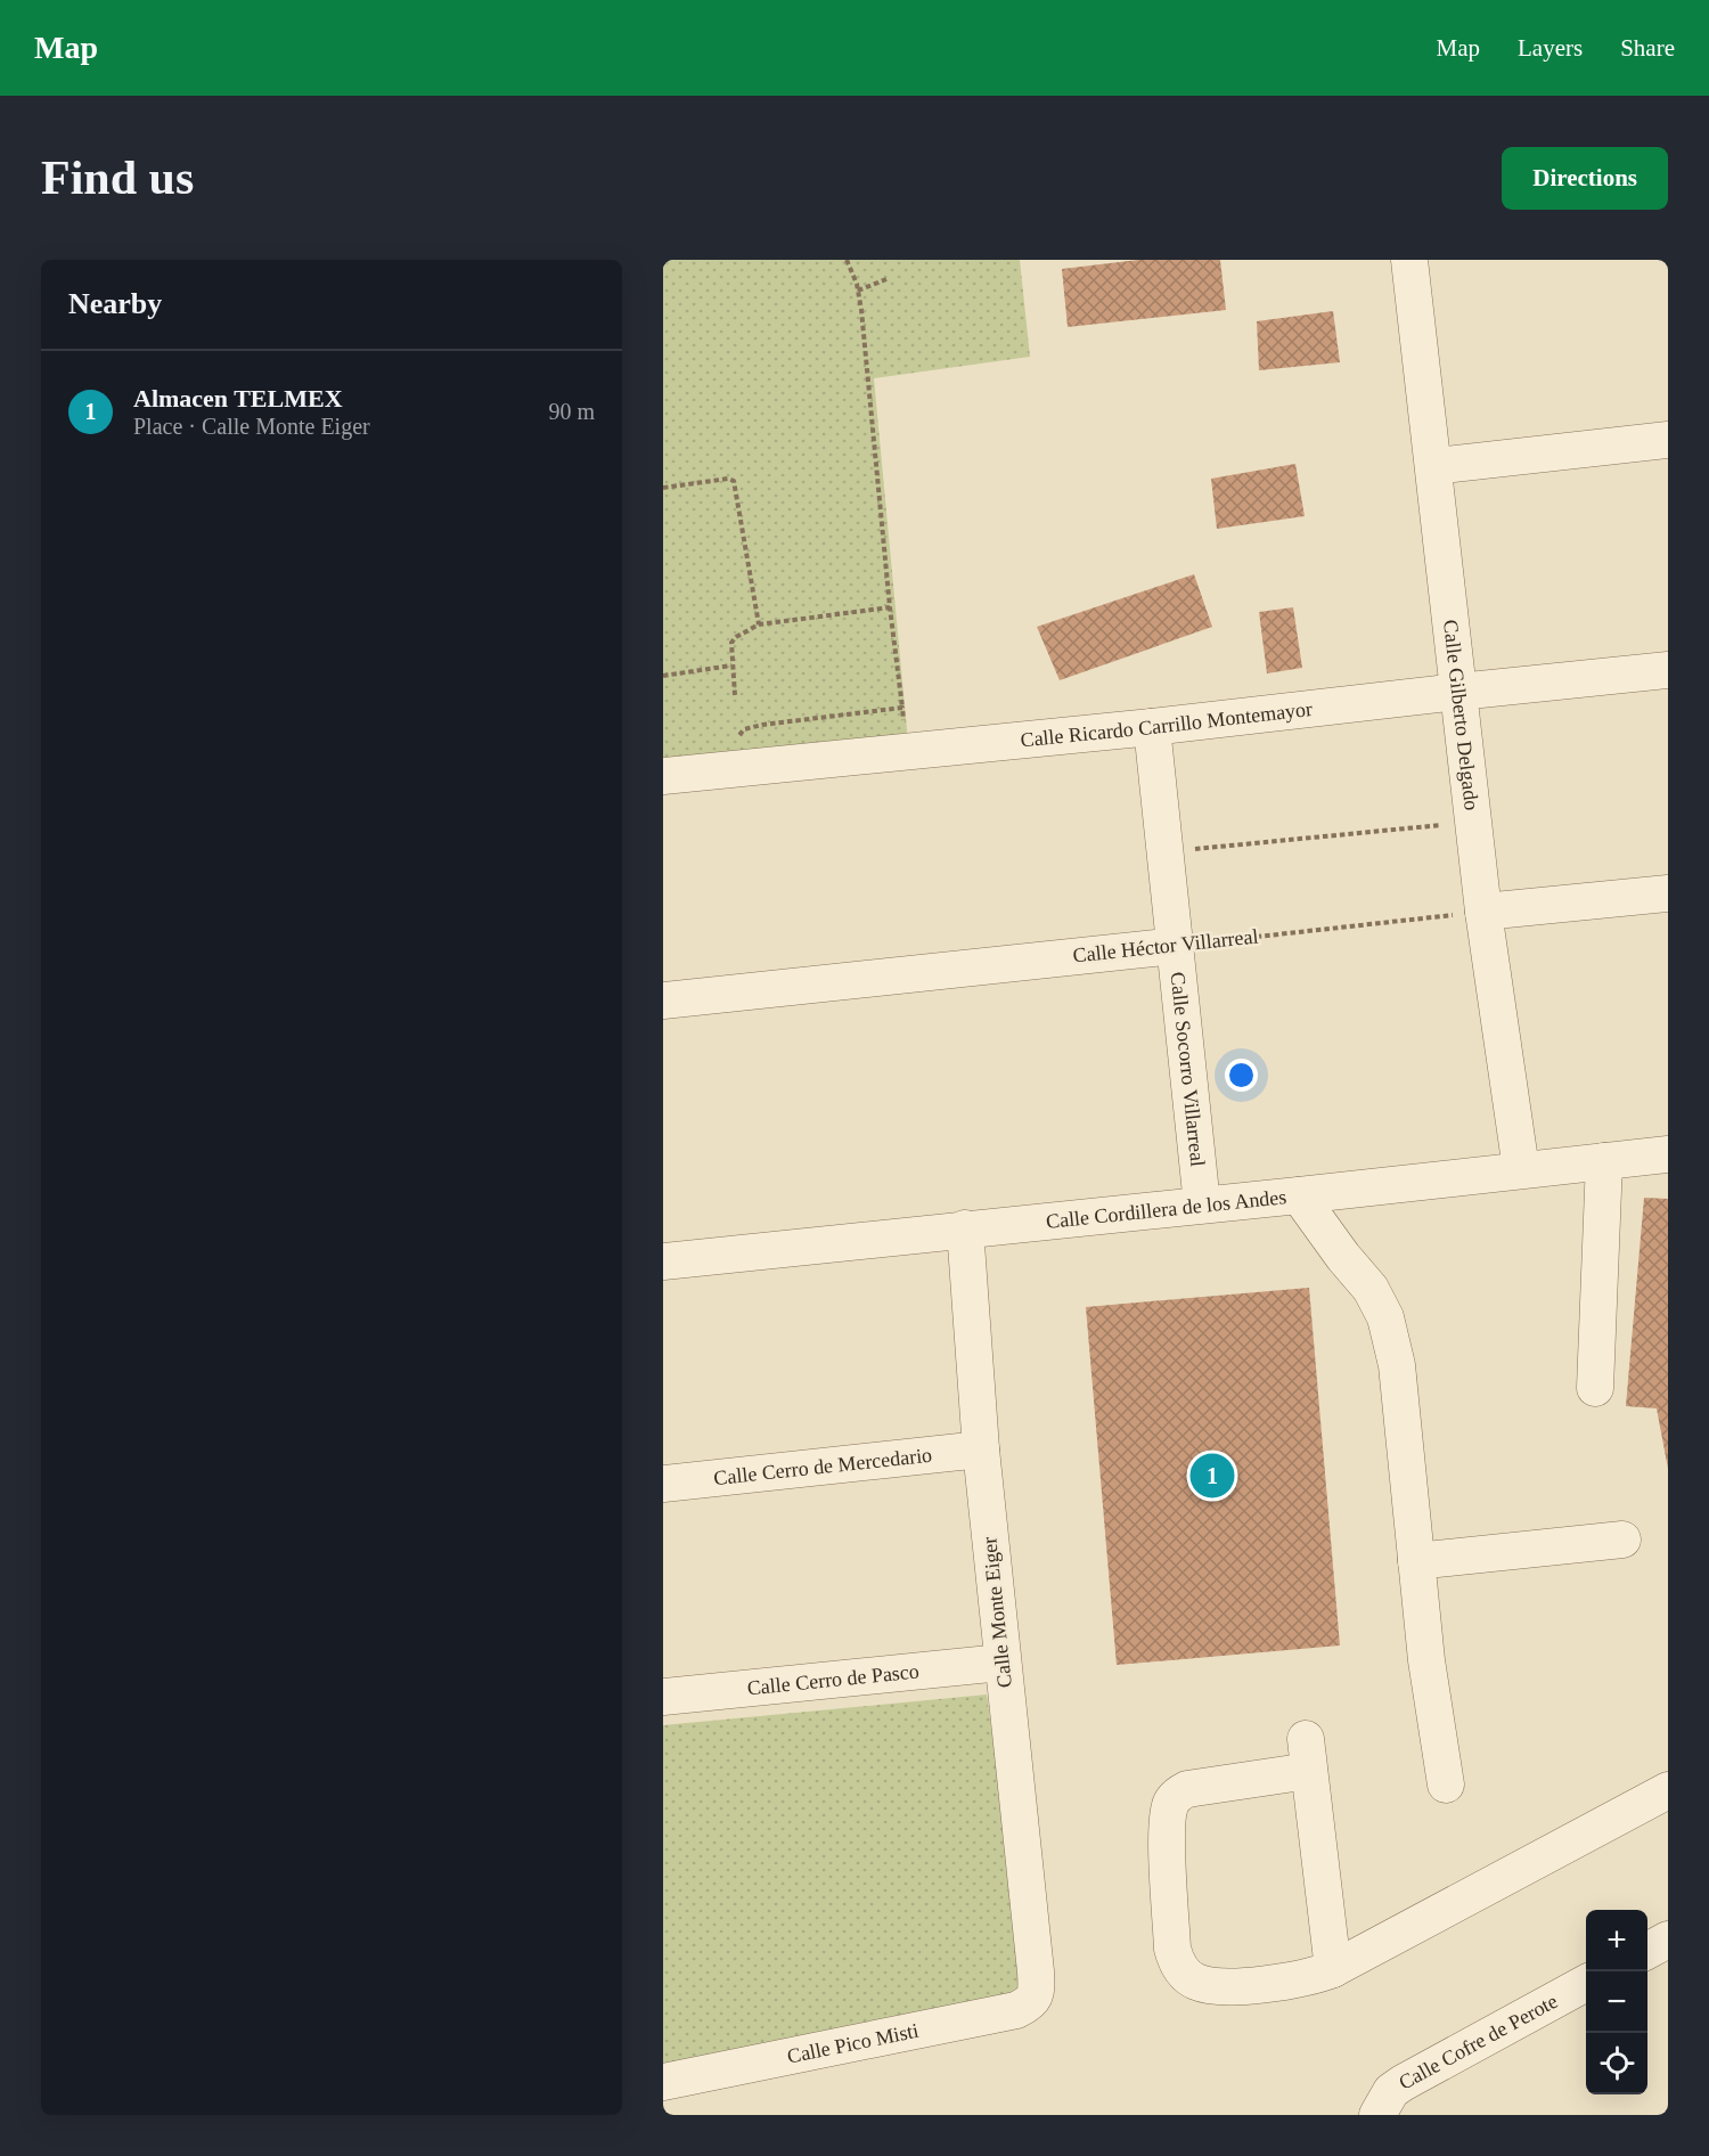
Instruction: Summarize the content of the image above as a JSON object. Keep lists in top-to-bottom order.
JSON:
{
  "streets": {
    "street": [
      "Calle Gilberto Delgado",
      "Calle Ricardo Carrillo Montemayor",
      "Calle Héctor Villarreal",
      "Calle Socorro Villarreal",
      "Calle Cordillera de los Andes",
      "Calle Cerro de Mercedario",
      "Calle Monte Eiger",
      "Calle Cerro de Pasco",
      "Calle Cofre de Perote",
      "Calle Pico Misti"
    ]
  },
  "crossings": [
    ["Calle Gilberto Delgado", "Calle Ricardo Carrillo Montemayor"],
    ["Calle Gilberto Delgado", "Calle Héctor Villarreal"],
    ["Calle Gilberto Delgado", "Calle Cordillera de los Andes"],
    ["Calle Ricardo Carrillo Montemayor", "Calle Socorro Villarreal"],
    ["Calle Héctor Villarreal", "Calle Socorro Villarreal"],
    ["Calle Socorro Villarreal", "Calle Cordillera de los Andes"],
    ["Calle Cordillera de los Andes", "Calle Monte Eiger"],
    ["Calle Cerro de Mercedario", "Calle Monte Eiger"],
    ["Calle Monte Eiger", "Calle Cerro de Pasco"],
    ["Calle Monte Eiger", "Calle Pico Misti"]
  ],
  "page": {
    "header": "Map",
    "nav": ["Map", "Layers", "Share"],
    "buttons": "Directions",
    "title": "Find us",
    "heading": "Nearby",
    "list": [
      {
        "mark": "1",
        "name": "Almacen TELMEX",
        "note": "Place · Calle Monte Eiger",
        "value": "90 m"
      }
    ],
    "pins": "1",
    "map_buttons": ["+", "−"]
  }
}
